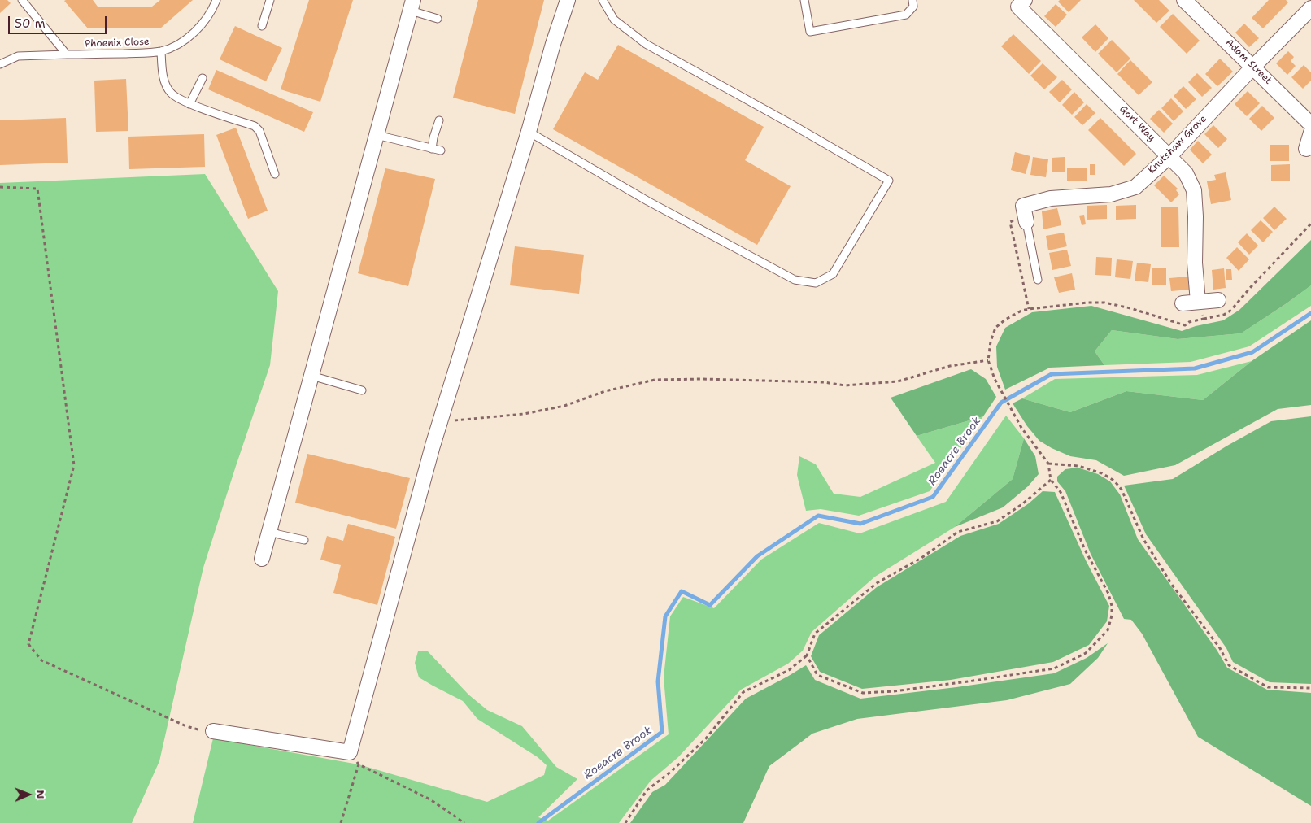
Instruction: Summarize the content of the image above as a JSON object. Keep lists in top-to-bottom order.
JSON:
{
  "streets": {
    "street": ["Adam Street", "Gort Way", "Knutshaw Grove"],
    "lane": ["Phoenix Close"]
  },
  "crossings": [
    ["Adam Street", "Knutshaw Grove"],
    ["Gort Way", "Knutshaw Grove"]
  ],
  "water": ["Roeacre Brook"],
  "scale_bar": "50 m",
  "north": "right"
}
